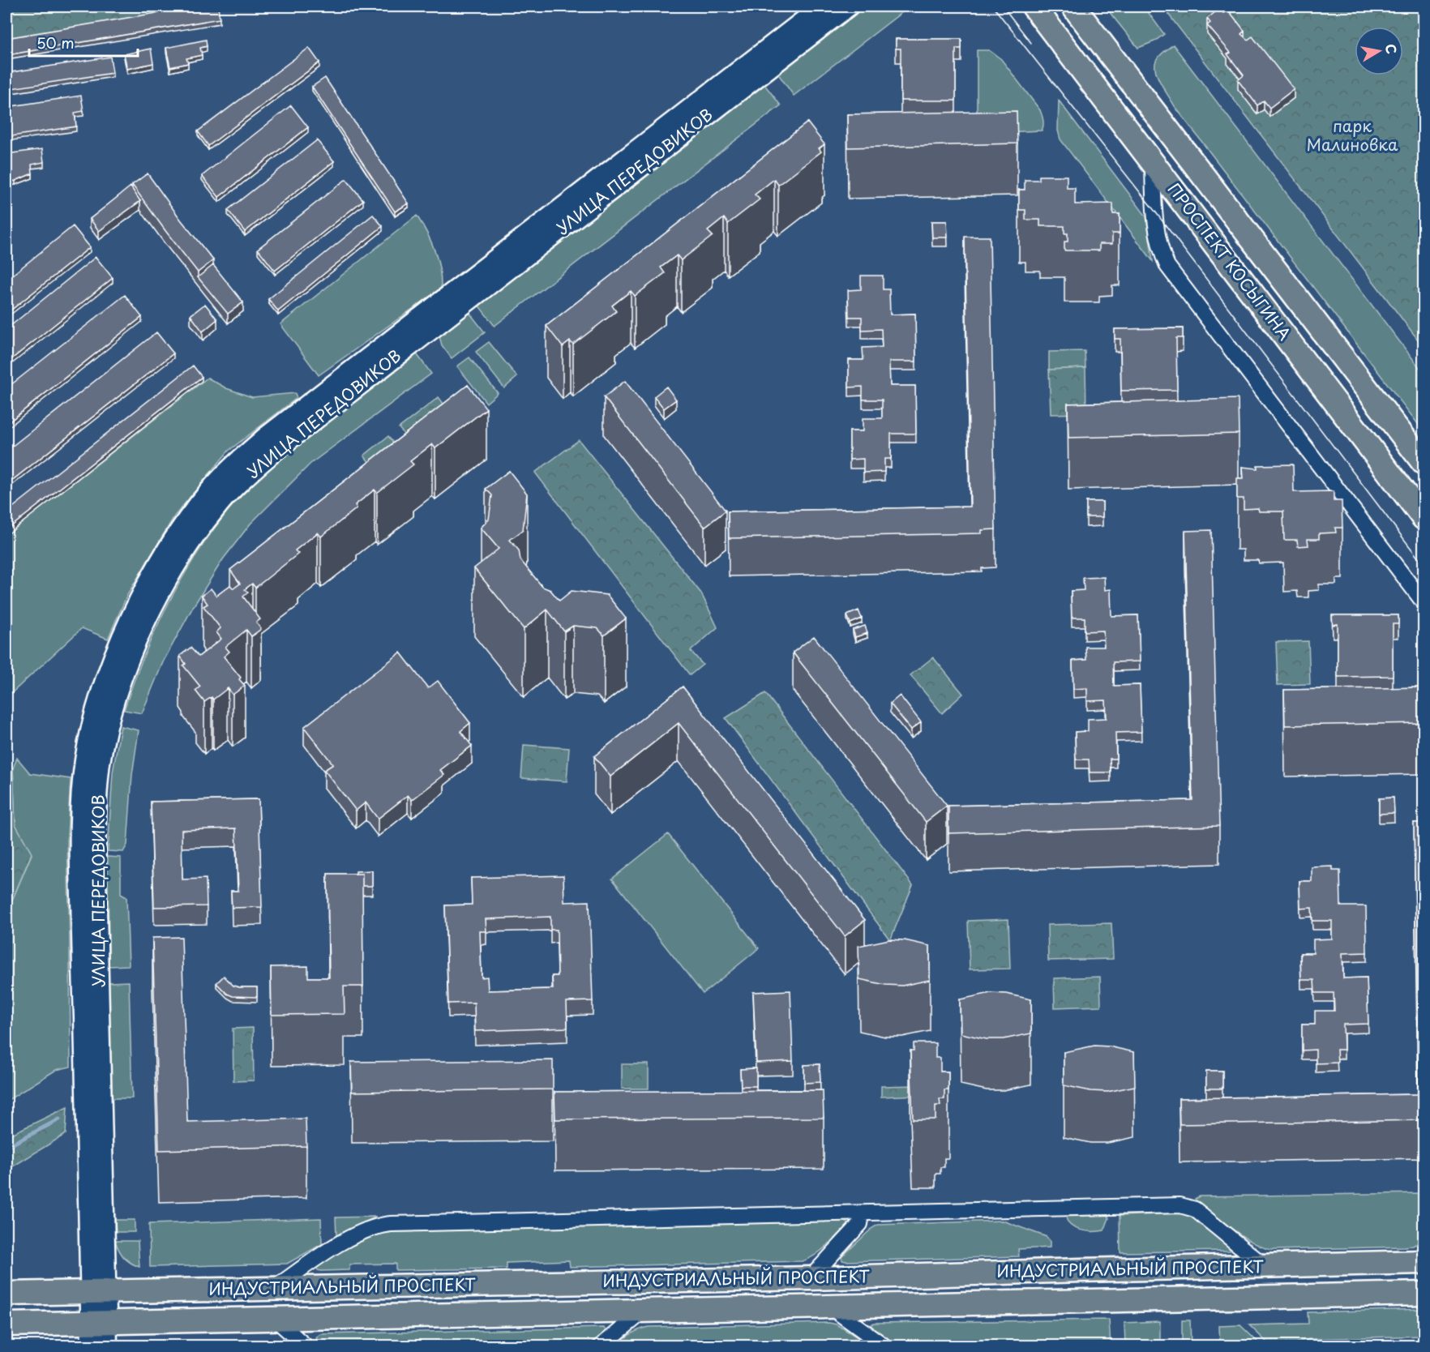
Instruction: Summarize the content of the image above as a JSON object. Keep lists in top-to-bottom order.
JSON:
{
  "streets": {
    "main road": ["ПРОСПЕКТ КОСЫГИНА", "ИНДУСТРИАЛЬНЫЙ ПРОСПЕКТ"],
    "street": ["УЛИЦА ПЕРЕДОВИКОВ"]
  },
  "crossings": [
    ["УЛИЦА ПЕРЕДОВИКОВ", "ИНДУСТРИАЛЬНЫЙ ПРОСПЕКТ"]
  ],
  "parks": ["парк Малиновка"],
  "scale_bar": "50 m",
  "north": "right"
}
